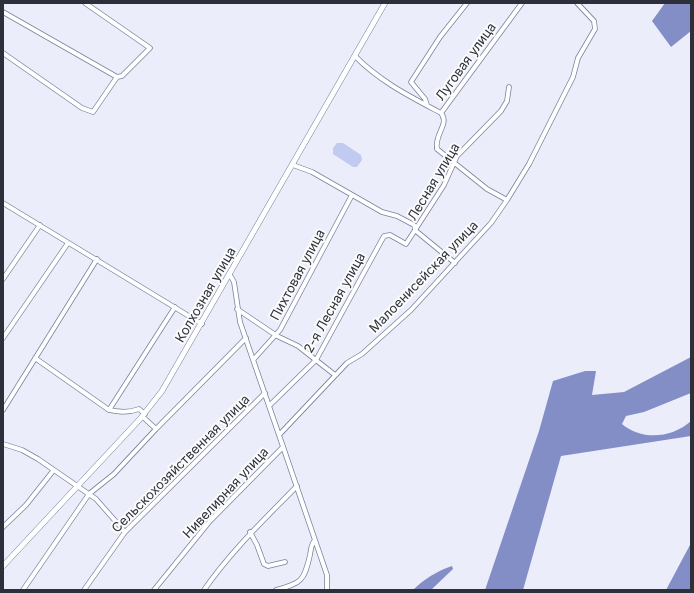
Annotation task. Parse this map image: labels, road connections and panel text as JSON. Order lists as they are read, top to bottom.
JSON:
{
  "streets": {
    "main road": ["Колхозная улица"],
    "street": [
      "Луговая улица",
      "Лесная улица",
      "Пихтовая улица",
      "Малоенисейская улица",
      "2-я Лесная улица",
      "Сельскохозяйственная улица",
      "Нивелирная улица"
    ]
  },
  "crossings": [
    ["Лесная улица", "2-я Лесная улица"]
  ]
}
